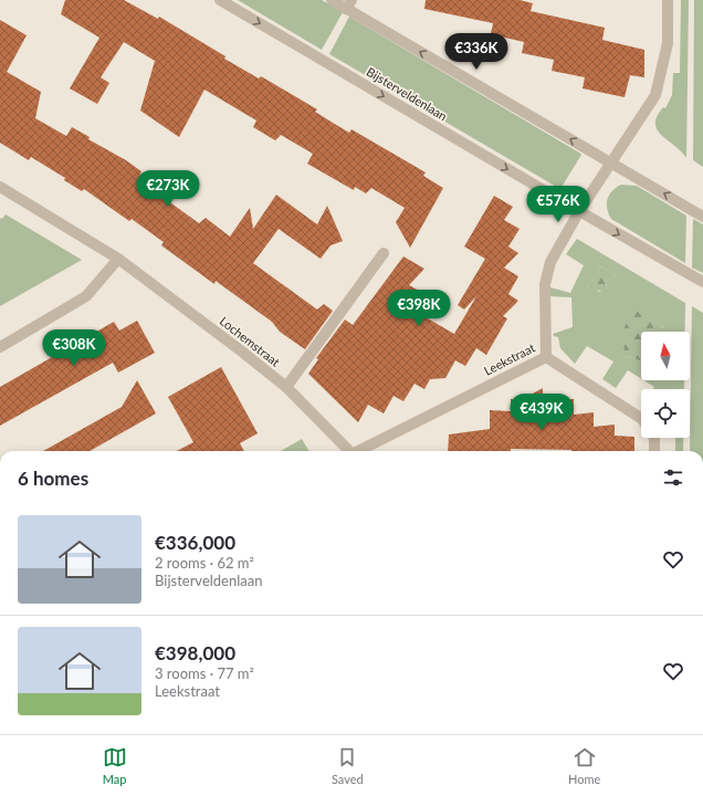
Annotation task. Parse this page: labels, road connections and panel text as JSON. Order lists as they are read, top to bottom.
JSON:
{
  "streets": {
    "street": ["Bijsterveldenlaan", "Lochemstraat", "Leekstraat"]
  },
  "crossings": [
    ["Bijsterveldenlaan", "Leekstraat"]
  ],
  "north": "top",
  "page": {
    "price": [
      "€336K",
      "€273K",
      "€576K",
      "€398K",
      "€308K",
      "€439K"
    ],
    "heading": "6 homes",
    "list": [
      {
        "name": "€336,000",
        "note": "2 rooms · 62 m² · Bijsterveldenlaan"
      },
      {
        "name": "€398,000",
        "note": "3 rooms · 77 m² · Leekstraat"
      }
    ],
    "tabs": ["Map", "Saved", "Home"]
  }
}
